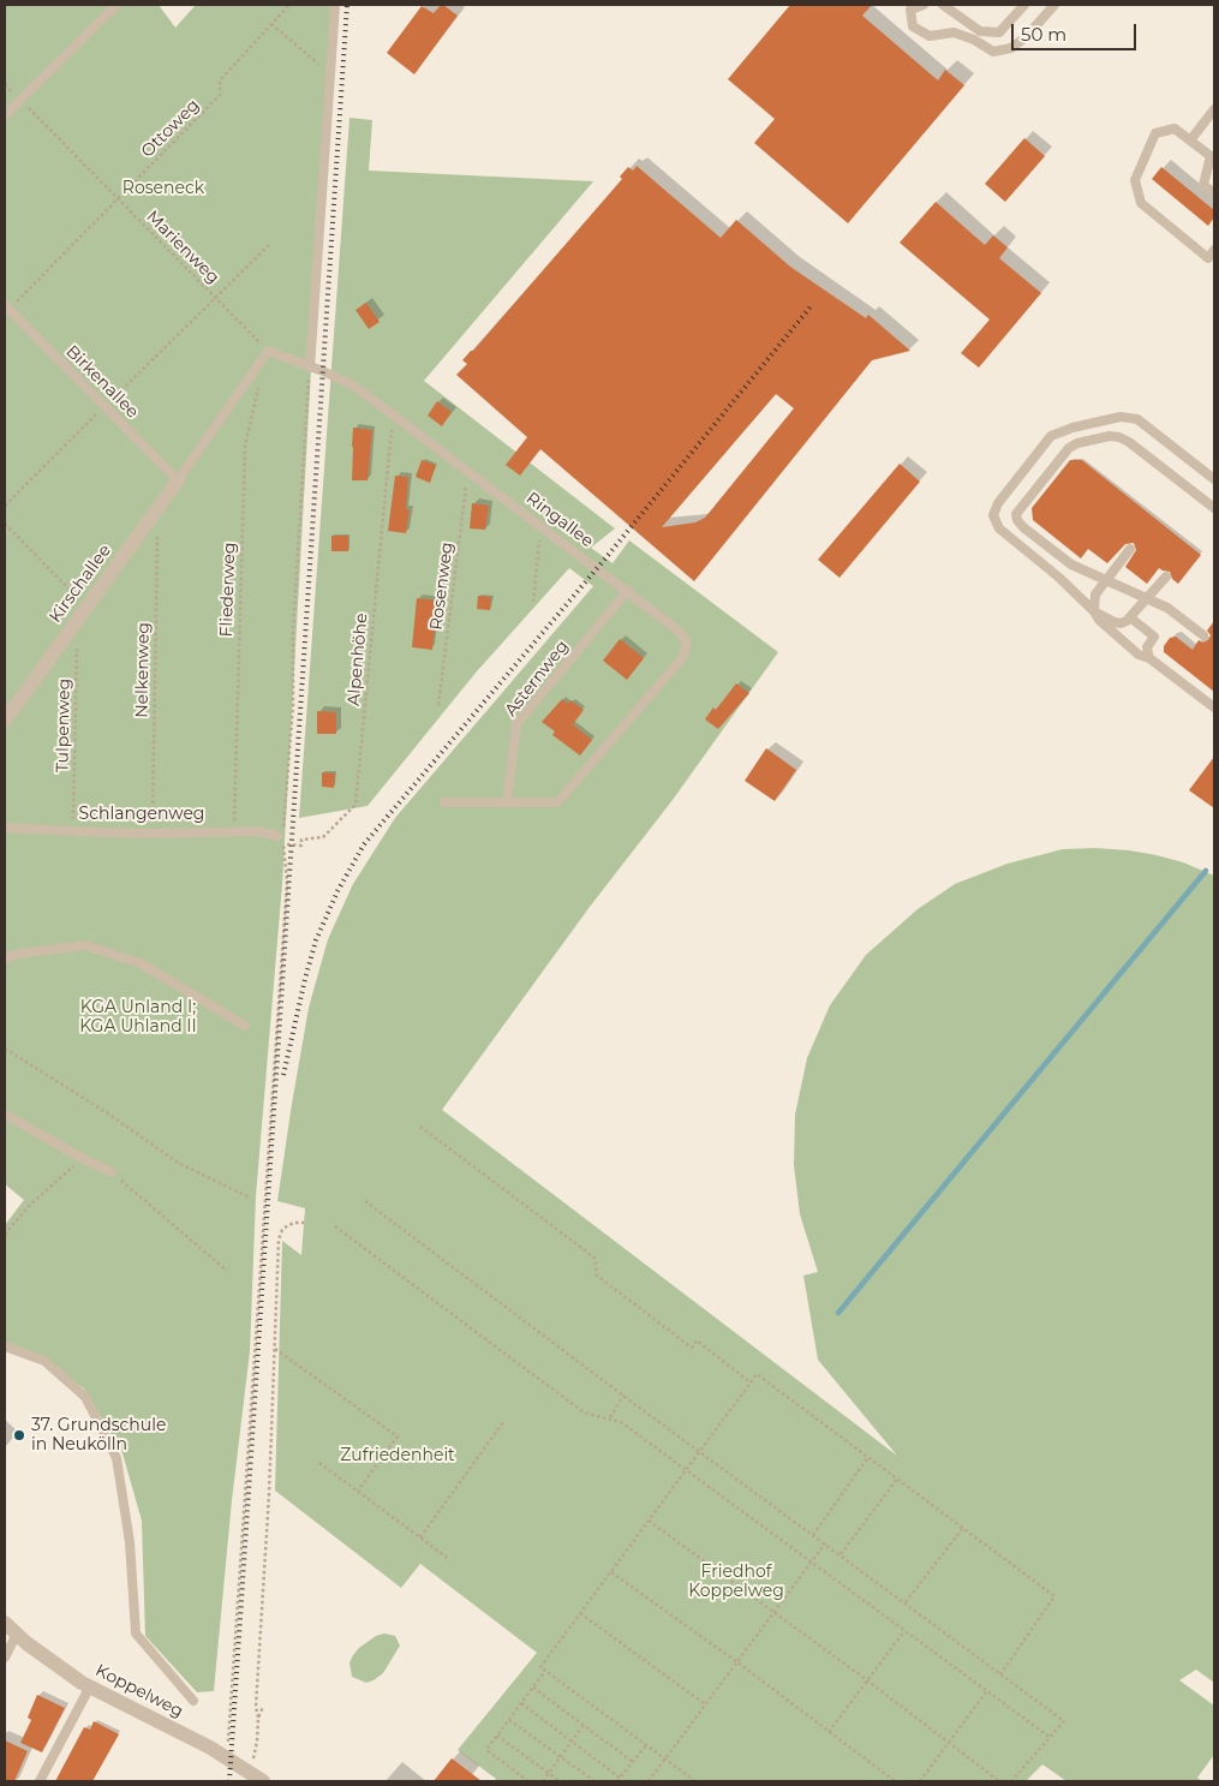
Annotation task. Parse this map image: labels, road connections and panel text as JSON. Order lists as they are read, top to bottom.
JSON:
{
  "streets": {
    "street": ["Kirschallee", "Koppelweg"],
    "lane": [
      "Birkenallee",
      "Ringallee",
      "Asternweg",
      "Schlangenweg"
    ],
    "path": [
      "Ottoweg",
      "Marienweg",
      "Rosenweg",
      "Fliederweg",
      "Alpenhöhe",
      "Nelkenweg",
      "Tulpenweg"
    ]
  },
  "crossings": [
    ["Ottoweg", "Marienweg"],
    ["Ottoweg", "Birkenallee"],
    ["Marienweg", "Ringallee"],
    ["Birkenallee", "Kirschallee"],
    ["Ringallee", "Rosenweg"],
    ["Ringallee", "Alpenhöhe"],
    ["Ringallee", "Asternweg"],
    ["Kirschallee", "Nelkenweg"],
    ["Kirschallee", "Tulpenweg"],
    ["Fliederweg", "Schlangenweg"],
    ["Alpenhöhe", "Schlangenweg"],
    ["Nelkenweg", "Schlangenweg"],
    ["Tulpenweg", "Schlangenweg"]
  ],
  "parks": [
    "Roseneck",
    "KGA Unland I; KGA Uhland II",
    "Zufriedenheit",
    "Friedhof Koppelweg"
  ],
  "places": ["37. Grundschule in Neukölln"],
  "scale_bar": "50 m"
}
